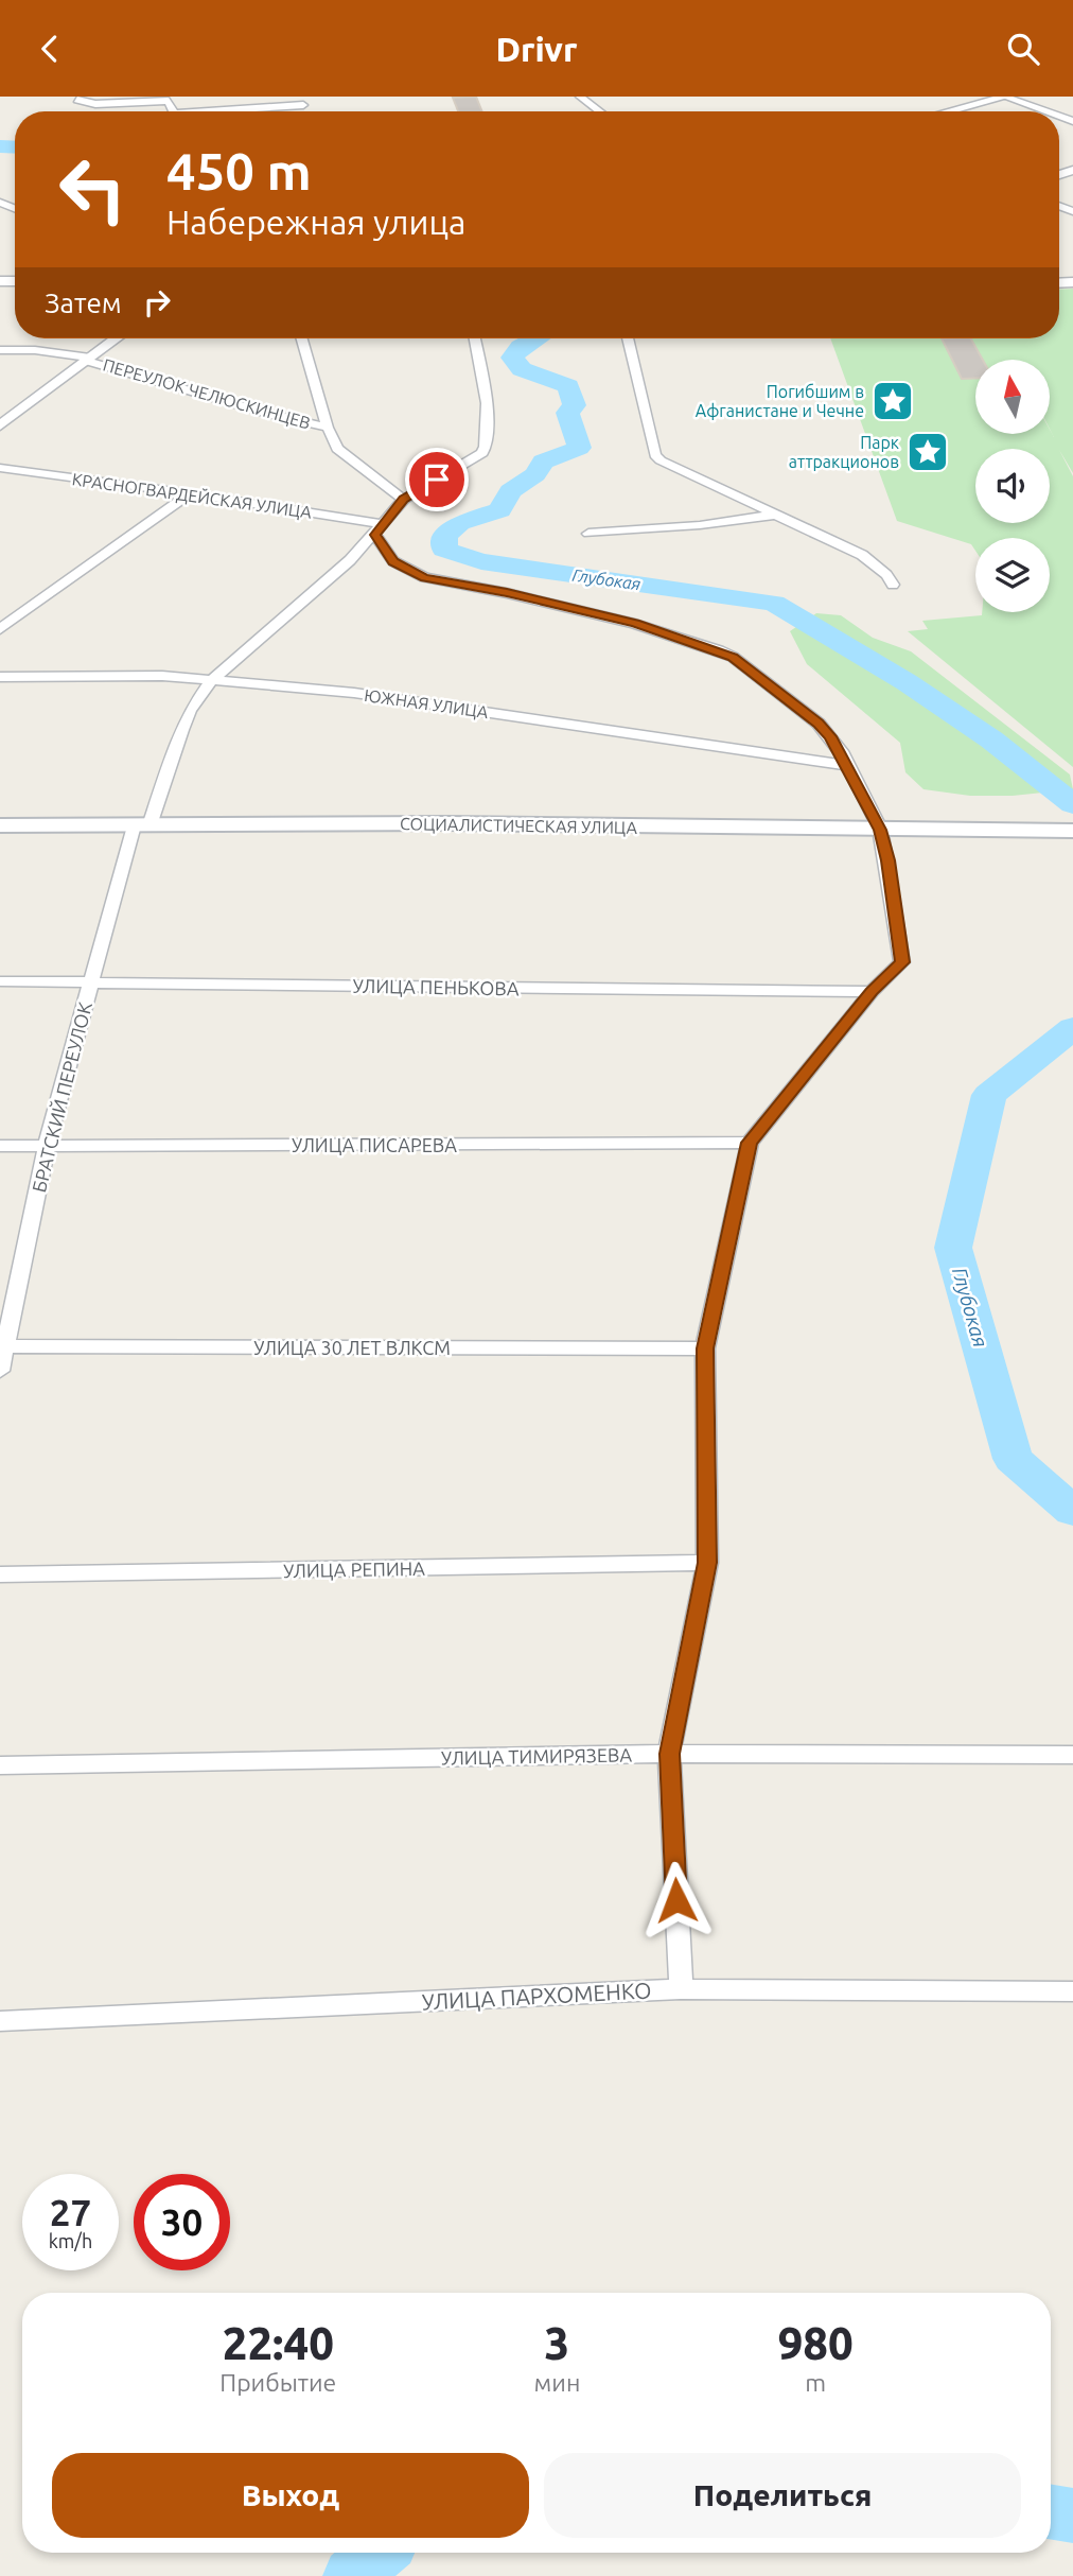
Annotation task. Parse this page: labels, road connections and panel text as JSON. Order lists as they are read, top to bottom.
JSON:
{
  "streets": {
    "main road": ["СОЦИАЛИСТИЧЕСКАЯ УЛИЦА"],
    "street": [
      "ПЕРЕУЛОК ЧЕЛЮСКИНЦЕВ",
      "КРАСНОГВАРДЕЙСКАЯ УЛИЦА",
      "ЮЖНАЯ УЛИЦА",
      "УЛИЦА ПЕНЬКОВА",
      "БРАТСКИЙ ПЕРЕУЛОК",
      "УЛИЦА ПИСАРЕВА",
      "УЛИЦА 30 ЛЕТ ВЛКСМ",
      "УЛИЦА РЕПИНА",
      "УЛИЦА ТИМИРЯЗЕВА",
      "УЛИЦА ПАРХОМЕНКО"
    ]
  },
  "crossings": [
    ["КРАСНОГВАРДЕЙСКАЯ УЛИЦА", "БРАТСКИЙ ПЕРЕУЛОК"],
    ["ЮЖНАЯ УЛИЦА", "БРАТСКИЙ ПЕРЕУЛОК"],
    ["СОЦИАЛИСТИЧЕСКАЯ УЛИЦА", "БРАТСКИЙ ПЕРЕУЛОК"],
    ["УЛИЦА ПЕНЬКОВА", "БРАТСКИЙ ПЕРЕУЛОК"],
    ["БРАТСКИЙ ПЕРЕУЛОК", "УЛИЦА ПИСАРЕВА"],
    ["БРАТСКИЙ ПЕРЕУЛОК", "УЛИЦА 30 ЛЕТ ВЛКСМ"]
  ],
  "water": ["Глубокая"],
  "places": {
    "place": ["Погибшим в Афганистане и Чечне", "Парк аттракционов"]
  },
  "north": "top",
  "page": {
    "header": "Drivr",
    "turn": ["450 m", "Набережная улица"],
    "then": "Затем",
    "speed": "27 km/h",
    "limit": "30",
    "eta": [
      "22:40",
      "Прибытие",
      "3",
      "мин",
      "980",
      "m"
    ],
    "buttons": ["Выход", "Поделиться"]
  }
}
